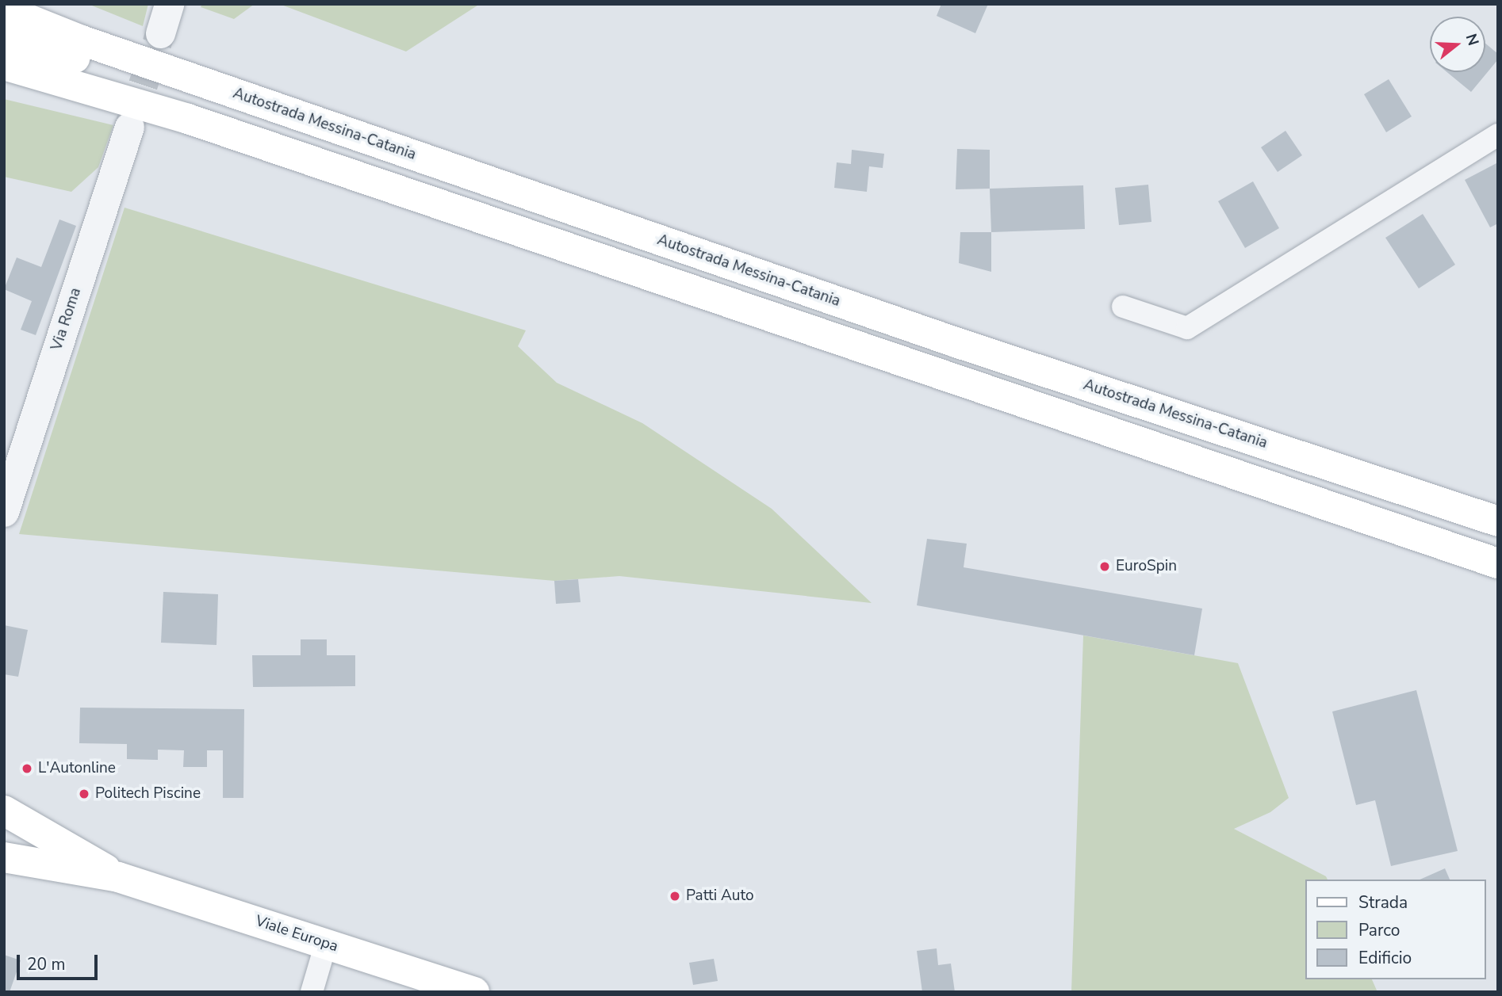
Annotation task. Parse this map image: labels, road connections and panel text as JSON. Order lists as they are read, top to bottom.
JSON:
{
  "streets": {
    "main road": ["Autostrada Messina-Catania", "Viale Europa"],
    "street": ["Via Roma"]
  },
  "places": [
    "EuroSpin",
    "L'Autonline",
    "Politech Piscine",
    "Patti Auto"
  ],
  "legend": ["Strada", "Parco", "Edificio"],
  "scale_bar": "20 m",
  "north": "right"
}
